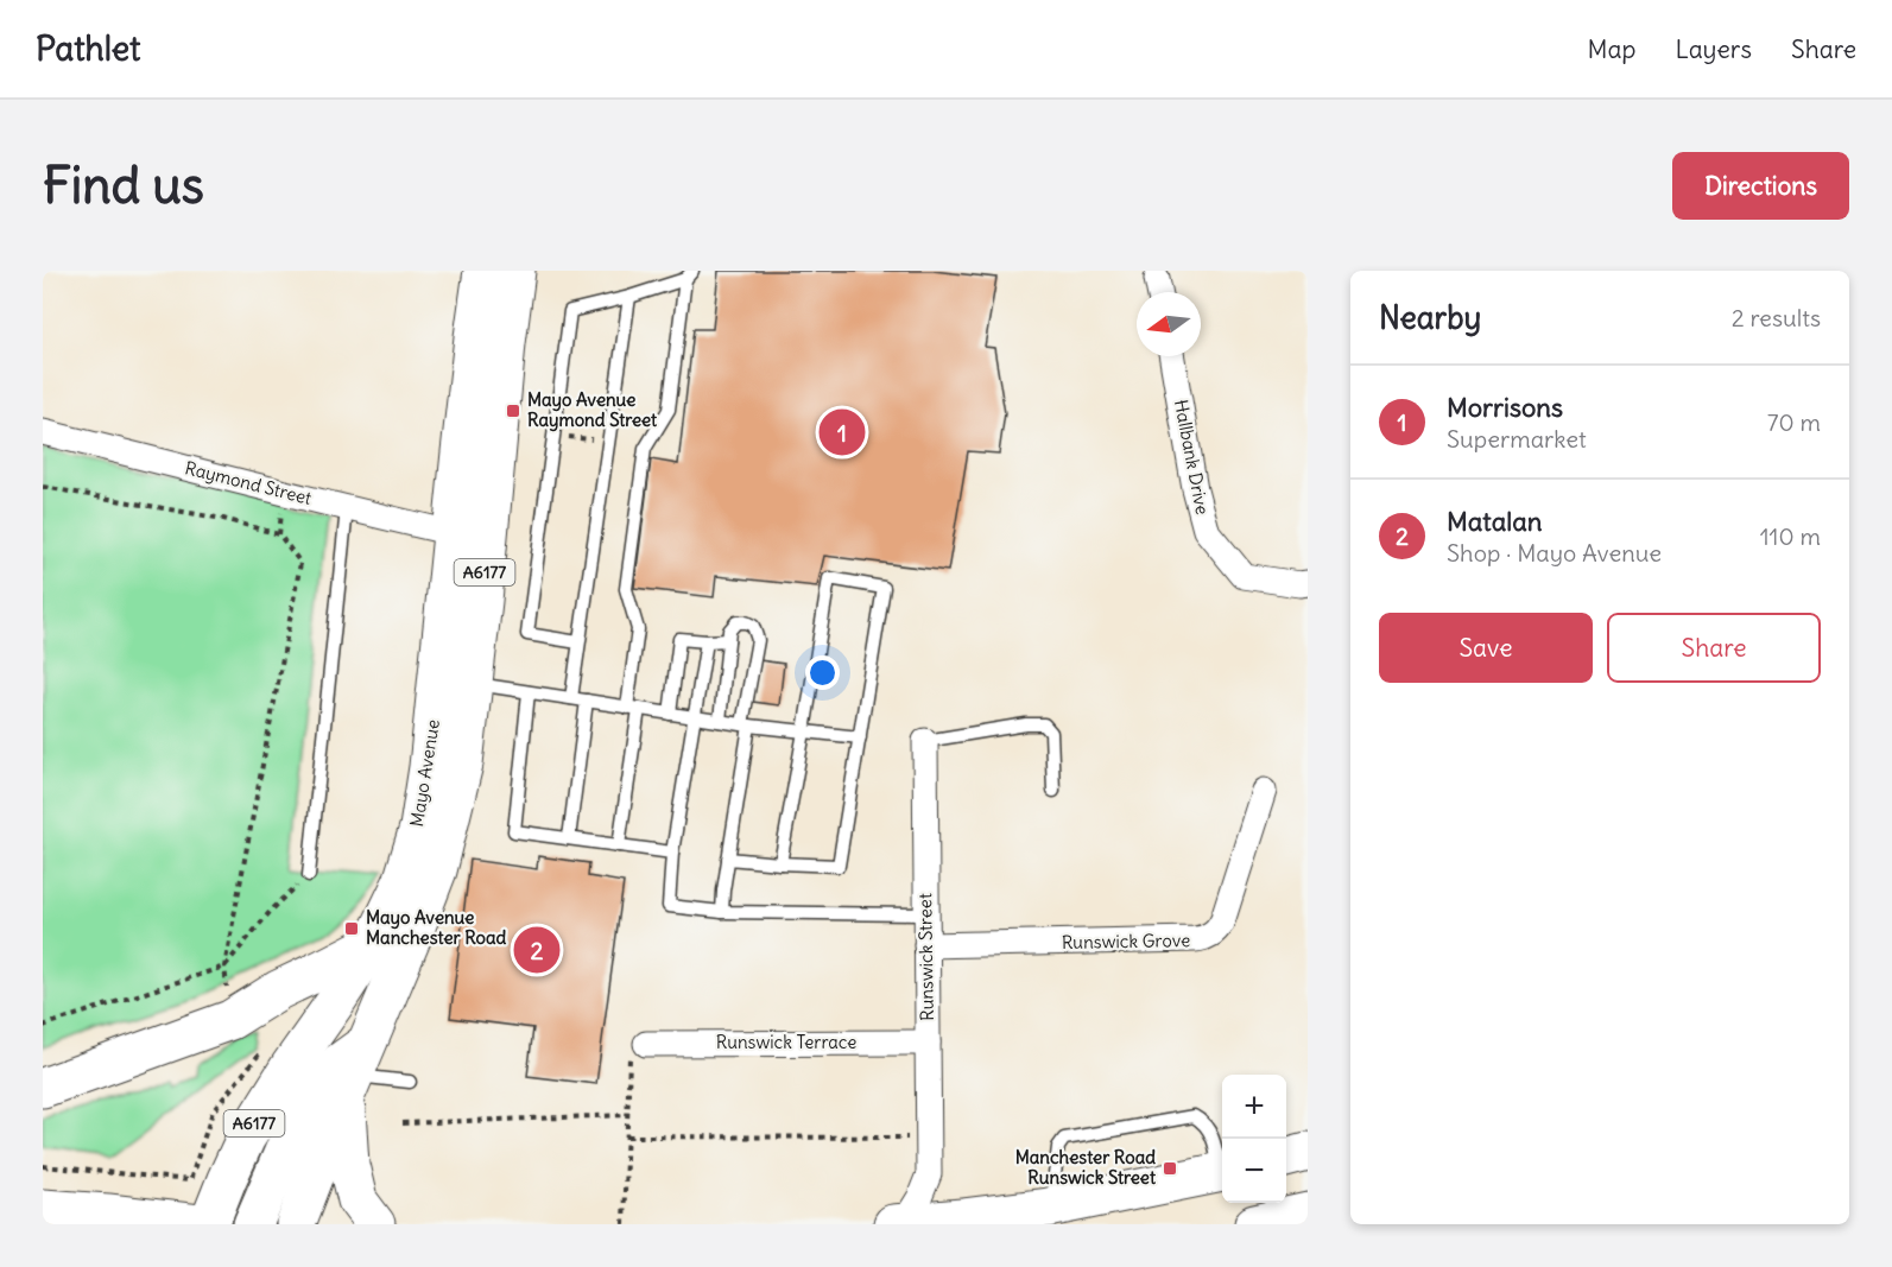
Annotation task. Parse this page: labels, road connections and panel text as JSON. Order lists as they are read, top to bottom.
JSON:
{
  "streets": {
    "main road": ["A6177", "Mayo Avenue"],
    "street": [
      "Hallbank Drive",
      "Raymond Street",
      "Runswick Grove",
      "Runswick Street",
      "Runswick Terrace"
    ]
  },
  "crossings": [
    ["Raymond Street", "Mayo Avenue"],
    ["Runswick Grove", "Runswick Street"],
    ["Runswick Street", "Runswick Terrace"]
  ],
  "places": {
    "transit": ["Mayo Avenue Raymond Street", "Mayo Avenue Manchester Road", "Manchester Road Runswick Street"]
  },
  "north": "left",
  "page": {
    "header": "Pathlet",
    "nav": ["Map", "Layers", "Share"],
    "buttons": [
      "Directions",
      ["Save", "Share"]
    ],
    "title": "Find us",
    "heading": ["Nearby", "2 results"],
    "list": [
      {
        "mark": "1",
        "name": "Morrisons",
        "note": "Supermarket",
        "value": "70 m"
      },
      {
        "mark": "2",
        "name": "Matalan",
        "note": "Shop · Mayo Avenue",
        "value": "110 m"
      }
    ],
    "pins": ["1", "2"],
    "map_buttons": ["+", "−"]
  }
}
